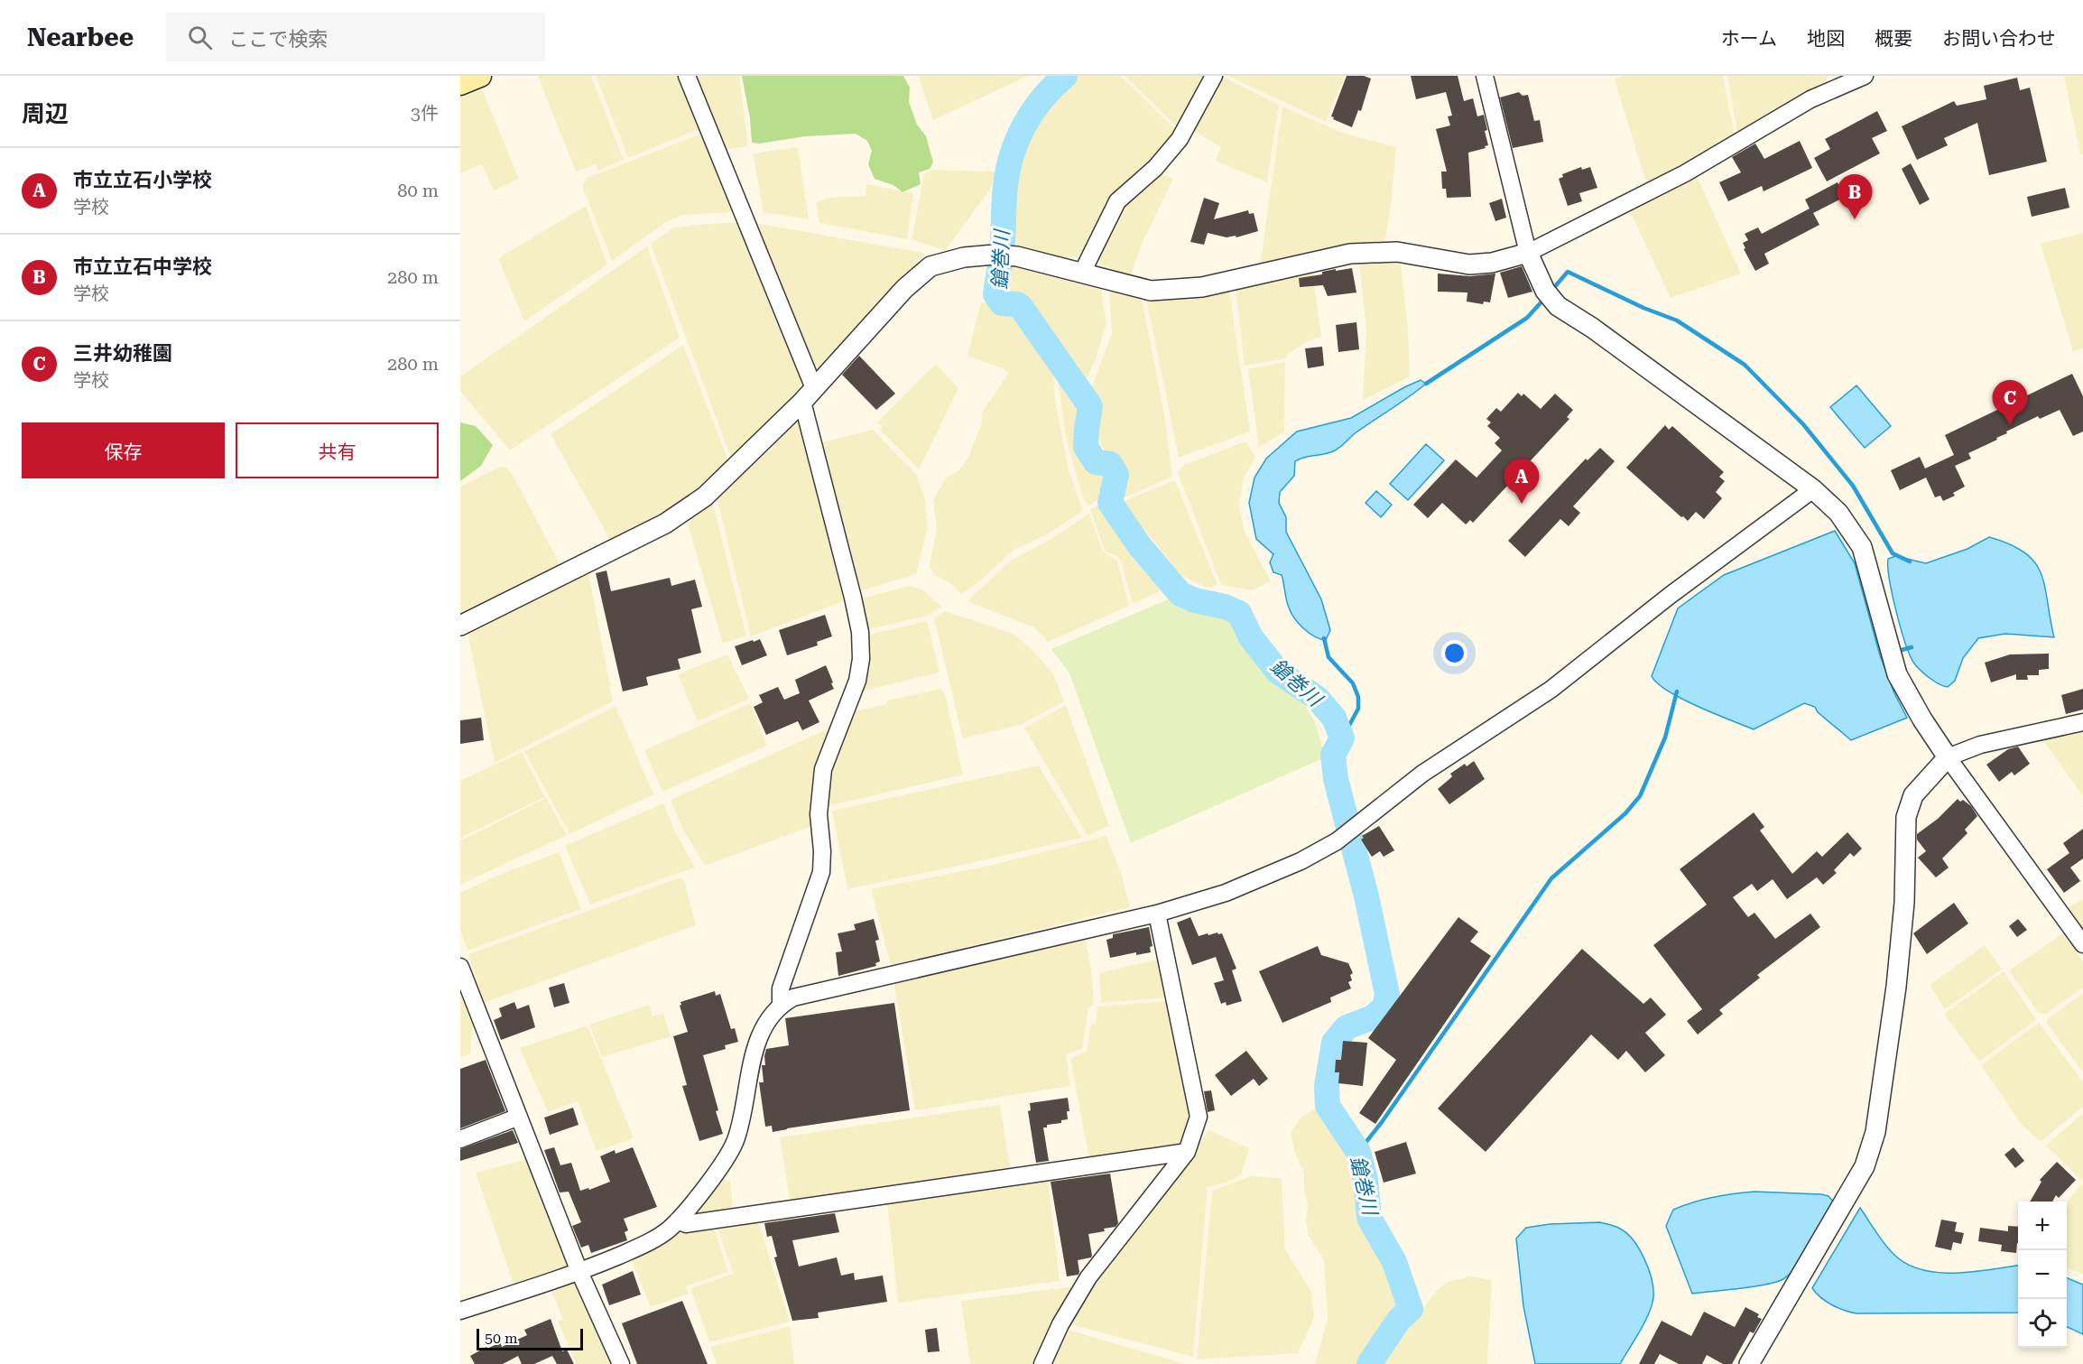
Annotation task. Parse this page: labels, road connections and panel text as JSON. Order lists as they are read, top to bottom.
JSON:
{
  "water": ["鎗巻川"],
  "scale_bar": "50 m",
  "page": {
    "header": "Nearbee",
    "search": "ここで検索",
    "nav": [
      "ホーム",
      "地図",
      "概要",
      "お問い合わせ"
    ],
    "heading": ["周辺", "3件"],
    "list": [
      {
        "mark": "A",
        "name": "市立立石小学校",
        "note": "学校",
        "value": "80 m"
      },
      {
        "mark": "B",
        "name": "市立立石中学校",
        "note": "学校",
        "value": "280 m"
      },
      {
        "mark": "C",
        "name": "三井幼稚園",
        "note": "学校",
        "value": "280 m"
      }
    ],
    "pins": ["B", "C", "A"],
    "buttons": ["保存", "共有"],
    "map_buttons": ["+", "−"],
    "scale": "50 m"
  }
}
